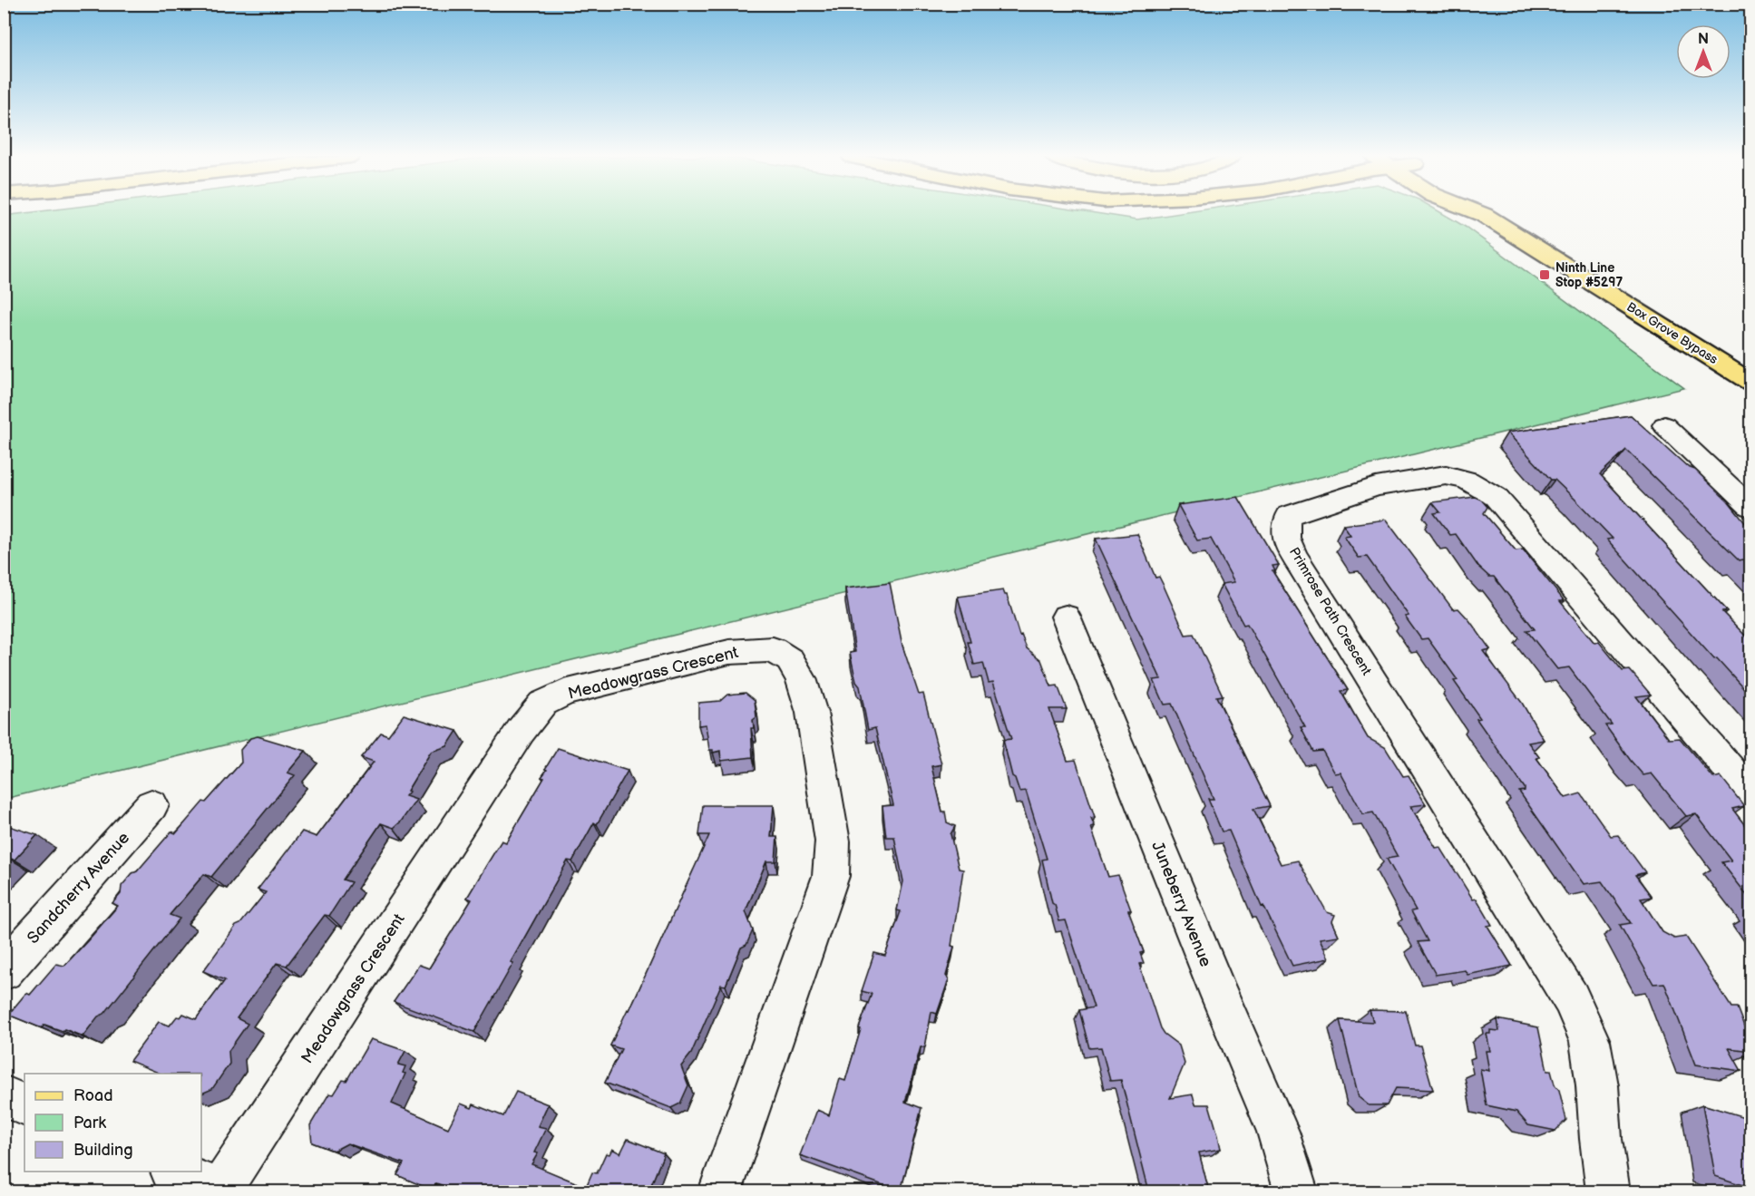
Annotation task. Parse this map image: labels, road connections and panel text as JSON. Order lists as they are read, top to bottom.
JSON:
{
  "streets": {
    "main road": ["Box Grove Bypass"],
    "street": [
      "Primrose Path Crescent",
      "Meadowgrass Crescent",
      "Sandcherry Avenue",
      "Juneberry Avenue"
    ]
  },
  "places": {
    "transit": ["Ninth Line Stop #5297"]
  },
  "legend": ["Road", "Park", "Building"],
  "north": "top"
}
